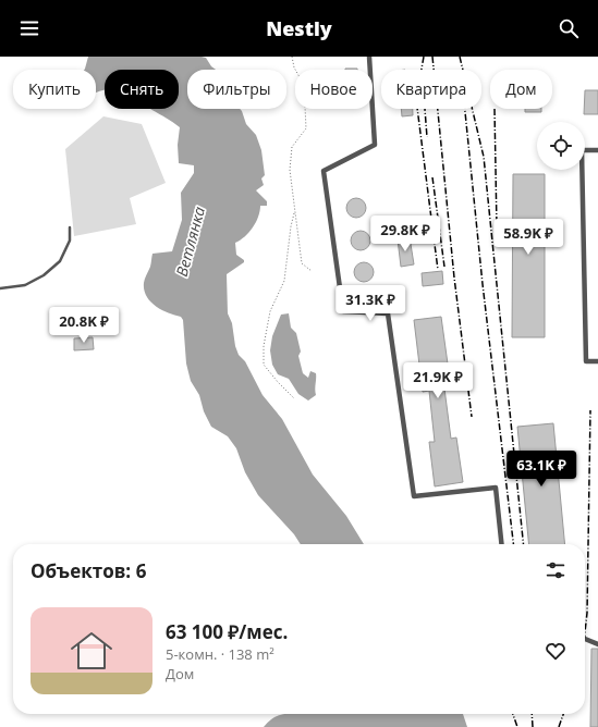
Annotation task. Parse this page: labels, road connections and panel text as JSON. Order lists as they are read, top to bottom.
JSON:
{
  "water": ["Ветлянка"],
  "page": {
    "header": "Nestly",
    "chip": [
      "Купить",
      "Снять",
      "Фильтры",
      "Новое",
      "Квартира",
      "Дом"
    ],
    "price": [
      "29.8K ₽",
      "58.9K ₽",
      "31.3K ₽",
      "20.8K ₽",
      "21.9K ₽",
      "63.1K ₽"
    ],
    "heading": "Объектов: 6",
    "list": [
      {
        "name": "63 100 ₽/мес.",
        "note": "5-комн. · 138 m² · Дом"
      }
    ]
  }
}
